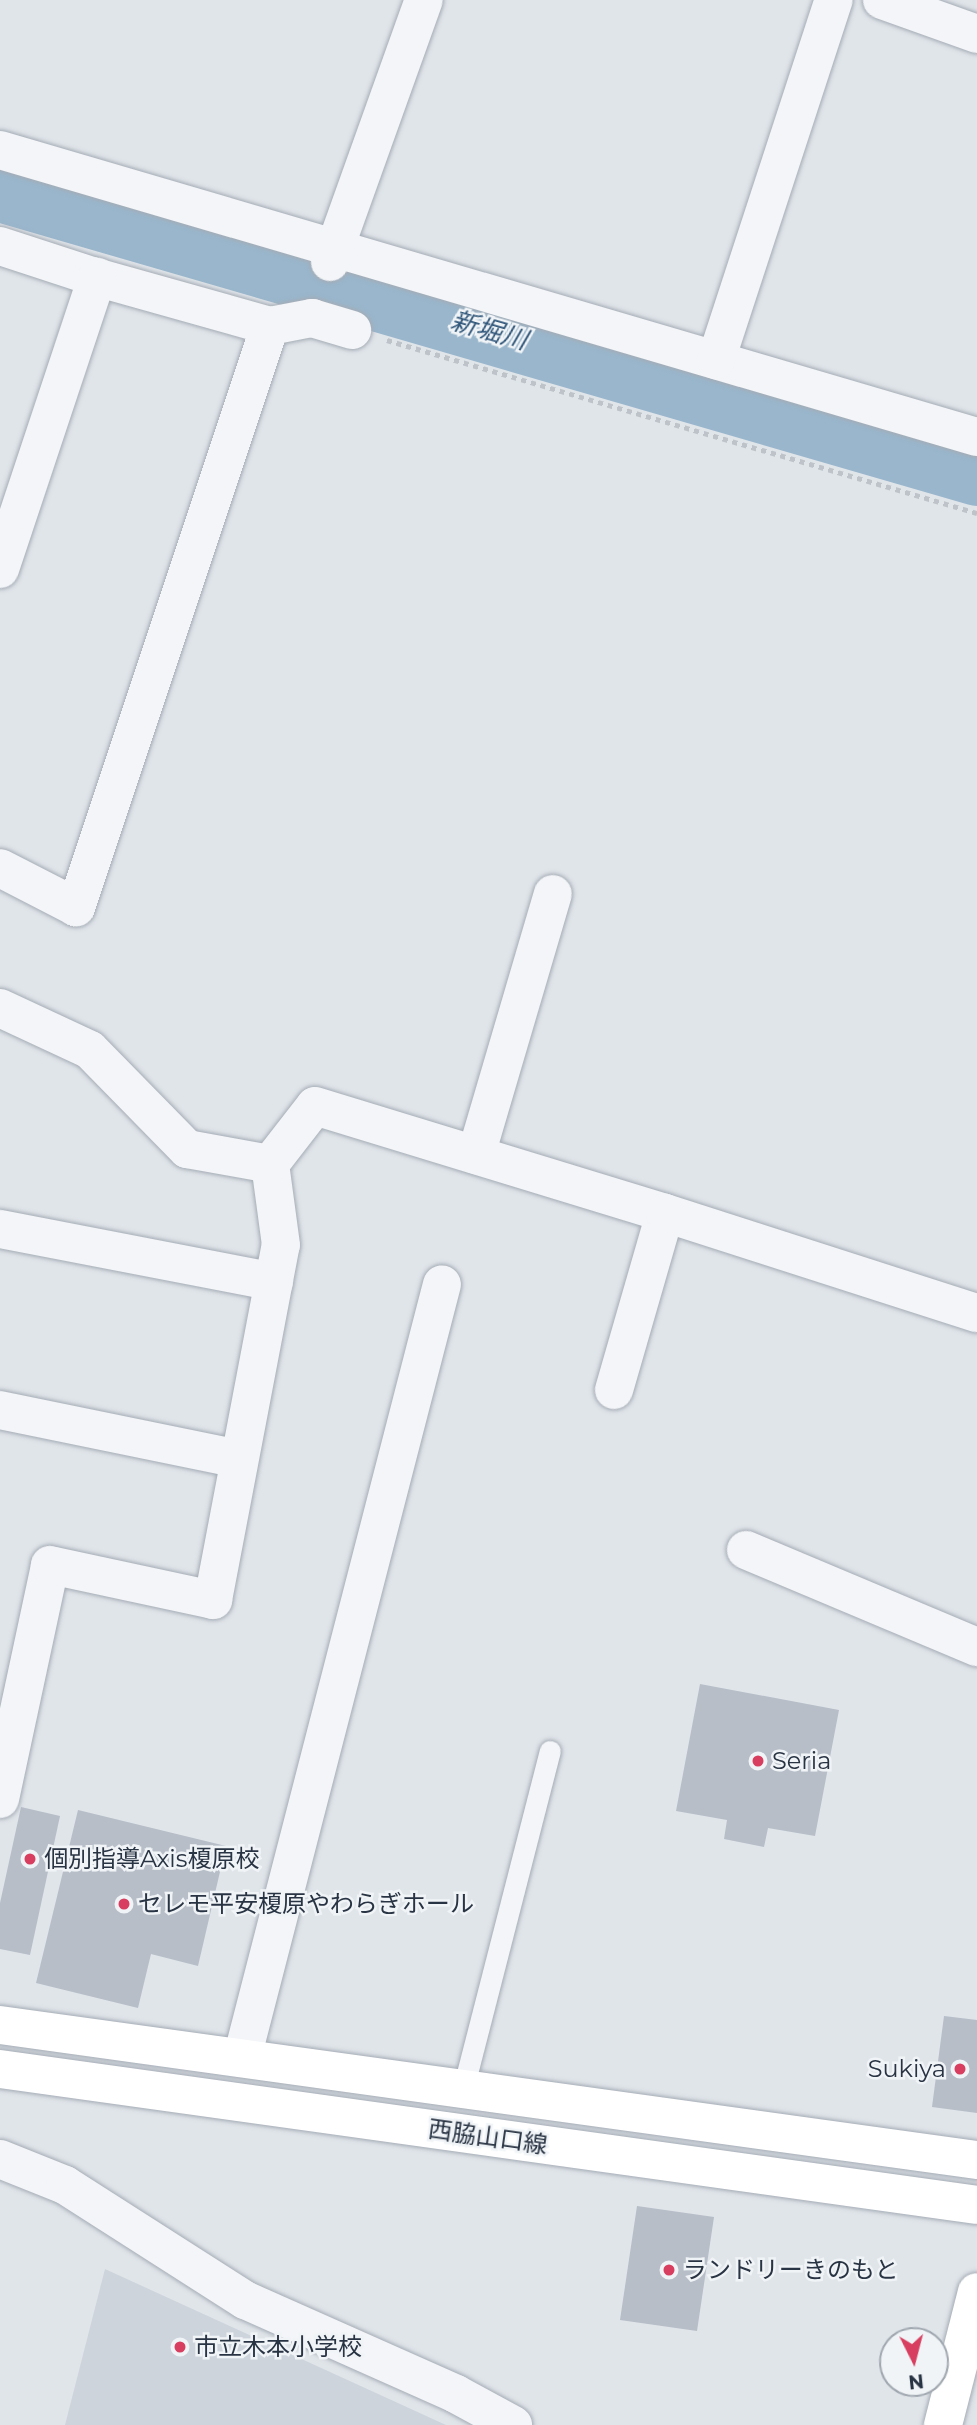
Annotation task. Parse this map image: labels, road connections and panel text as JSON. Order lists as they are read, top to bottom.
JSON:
{
  "streets": {
    "street": ["西脇山口線"]
  },
  "water": ["新堀川"],
  "places": [
    "Seria",
    "個別指導Axis榎原校",
    "セレモ平安榎原やわらぎホール",
    "Sukiya",
    "ランドリーきのもと",
    "市立木本小学校"
  ],
  "north": "bottom"
}
